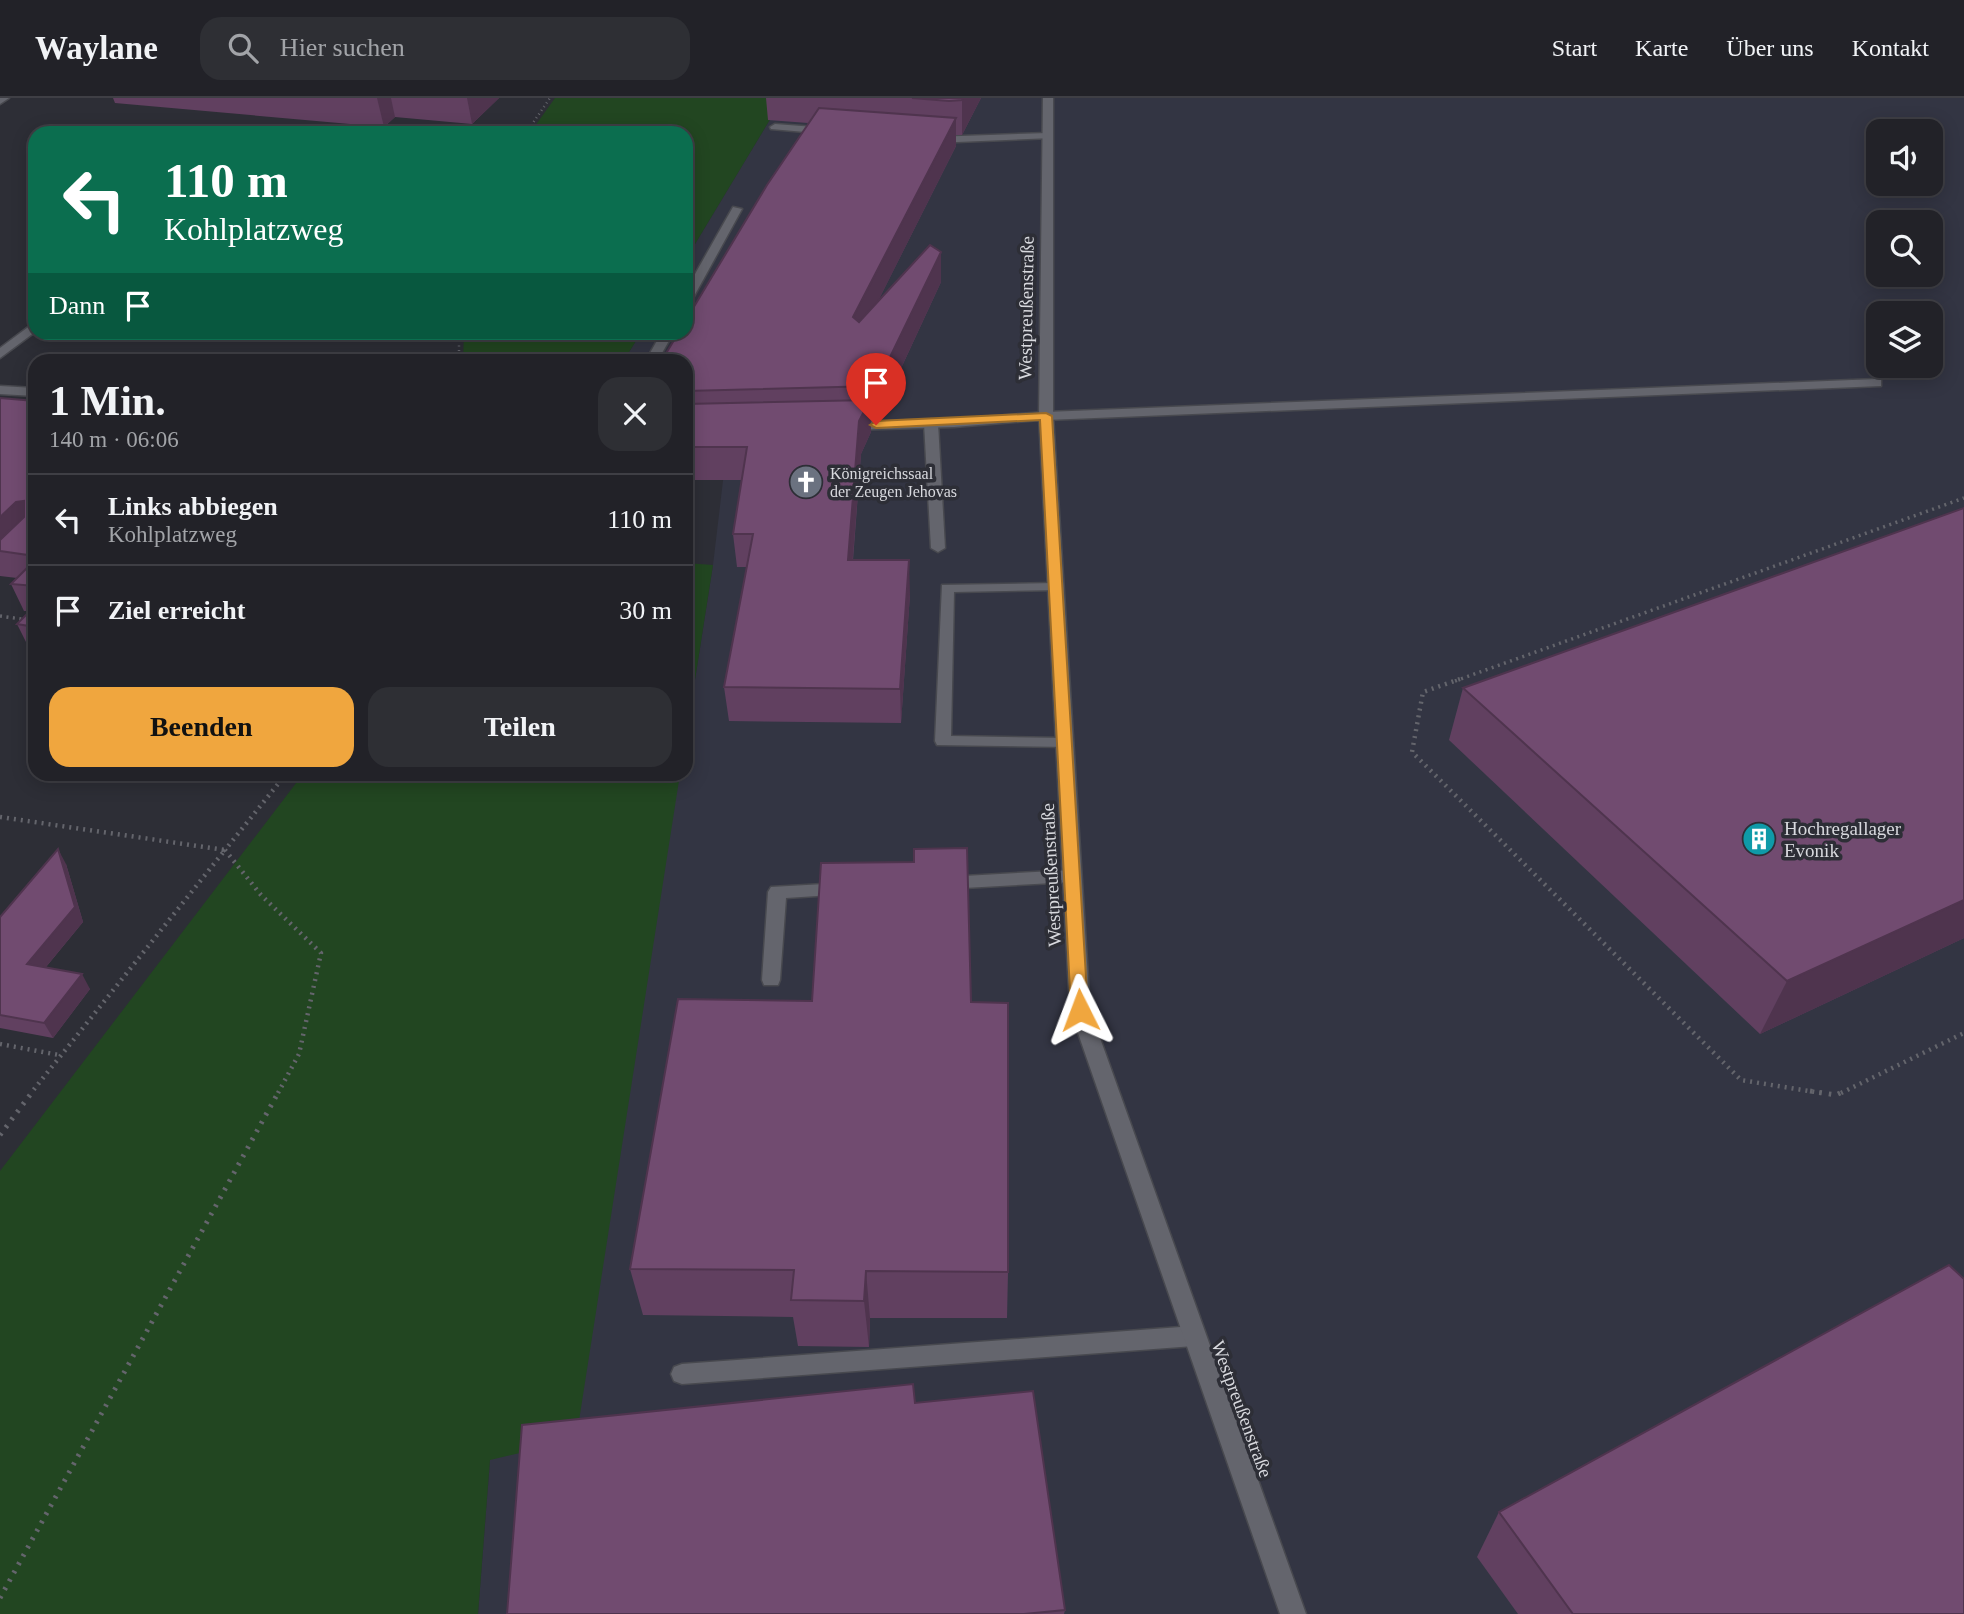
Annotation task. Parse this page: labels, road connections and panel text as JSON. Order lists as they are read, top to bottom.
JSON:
{
  "streets": {
    "street": ["Westpreußenstraße"]
  },
  "places": {
    "church": ["Königreichssaal der Zeugen Jehovas"],
    "building": ["Hochregallager Evonik"]
  },
  "page": {
    "header": "Waylane",
    "search": "Hier suchen",
    "nav": [
      "Start",
      "Karte",
      "Über uns",
      "Kontakt"
    ],
    "turn": ["110 m", "Kohlplatzweg"],
    "then": "Dann",
    "heading": ["1 Min.", "140 m · 06:06"],
    "list": [
      {
        "name": "Links abbiegen",
        "note": "Kohlplatzweg",
        "value": "110 m"
      },
      {
        "name": "Ziel erreicht",
        "value": "30 m"
      }
    ],
    "buttons": ["Beenden", "Teilen"]
  }
}
